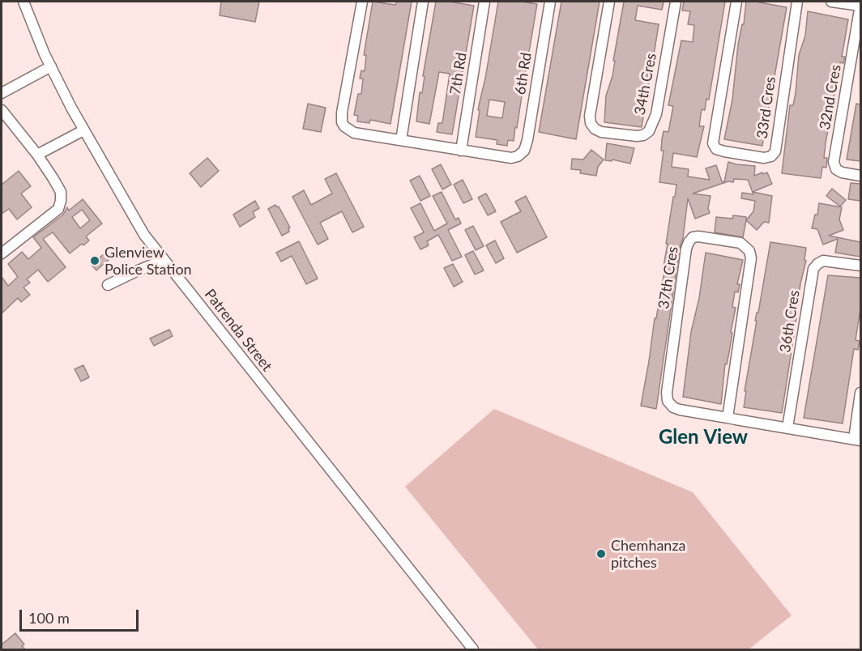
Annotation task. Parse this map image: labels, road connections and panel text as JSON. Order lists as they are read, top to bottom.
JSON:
{
  "streets": {
    "street": [
      "7th Rd",
      "6th Rd",
      "34th Cres",
      "32nd Cres",
      "33rd Cres",
      "37th Cres",
      "36th Cres",
      "Patrenda Street"
    ]
  },
  "crossings": [
    ["7th Rd", "6th Rd"]
  ],
  "districts": ["Glen View"],
  "places": ["Glenview Police Station", "Chemhanza pitches"],
  "scale_bar": "100 m"
}
